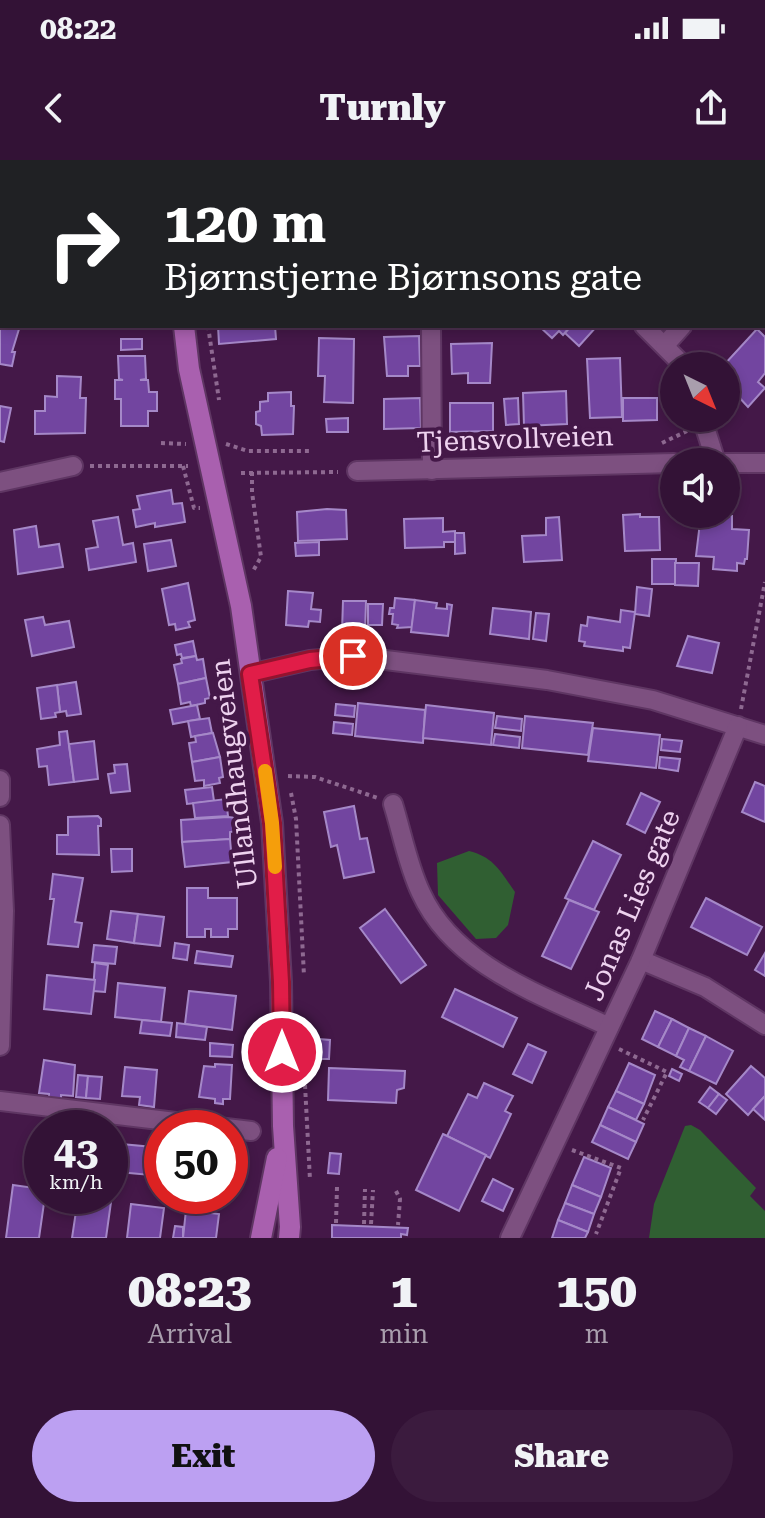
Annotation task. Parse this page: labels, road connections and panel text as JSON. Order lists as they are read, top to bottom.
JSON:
{
  "streets": {
    "main road": ["Ullandhaugveien"],
    "street": ["Tjensvollveien", "Jonas Lies gate"]
  },
  "north": "bottom right",
  "page": {
    "status": "08:22",
    "header": "Turnly",
    "turn": ["120 m", "Bjørnstjerne Bjørnsons gate"],
    "speed": "43 km/h",
    "limit": "50",
    "eta": [
      "08:23",
      "Arrival",
      "1",
      "min",
      "150",
      "m"
    ],
    "buttons": ["Exit", "Share"]
  }
}
